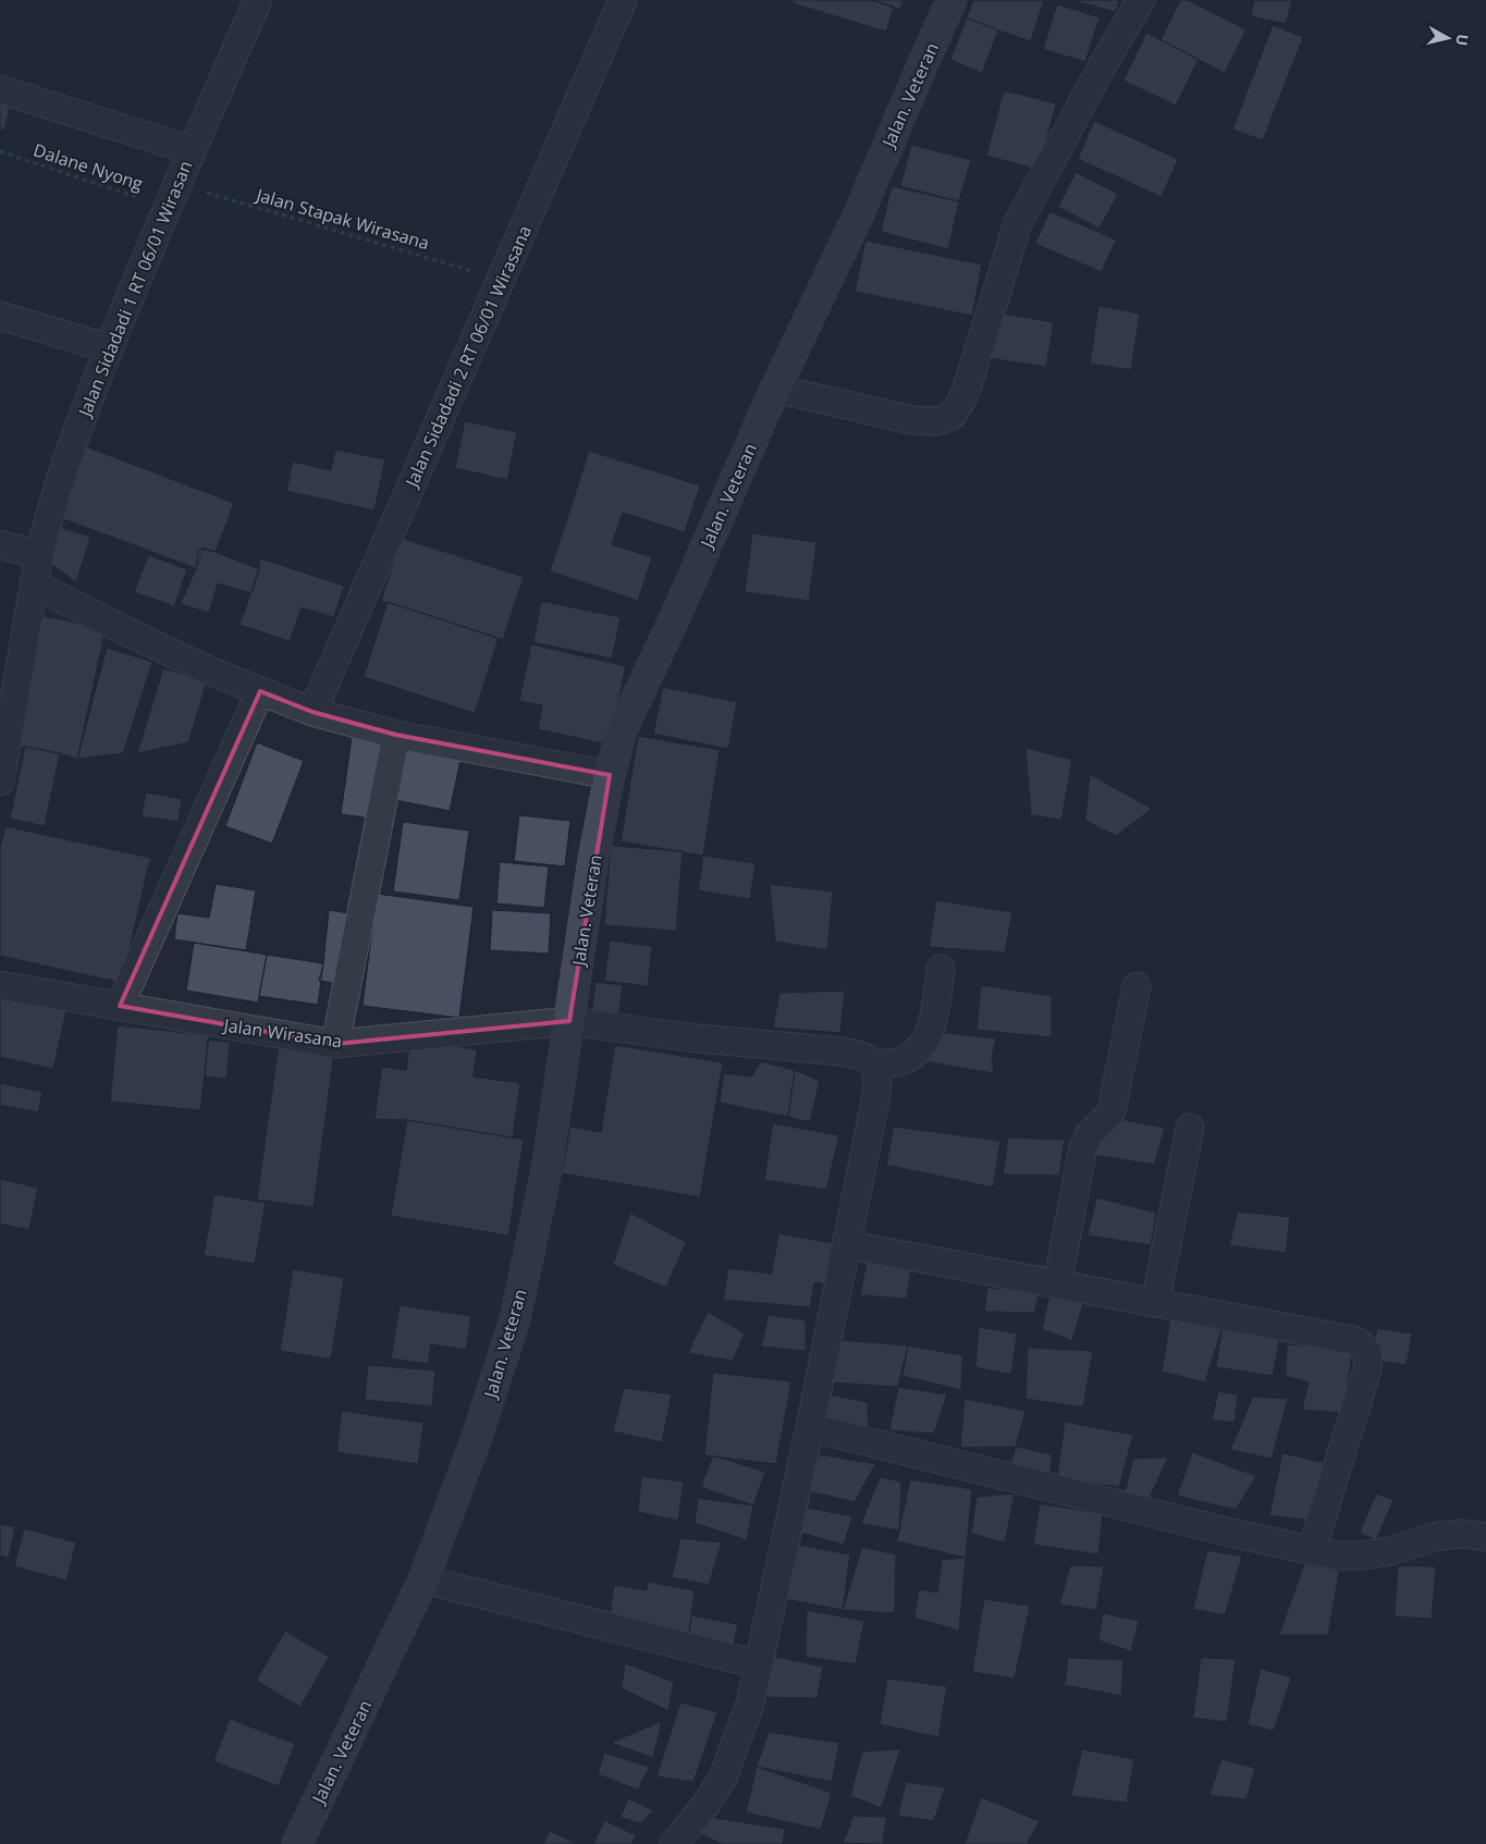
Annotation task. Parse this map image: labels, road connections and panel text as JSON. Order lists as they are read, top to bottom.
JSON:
{
  "streets": {
    "street": [
      "Jalan. Veteran",
      "Jalan Sidadadi 1 RT 06/01 Wirasan",
      "Jalan Sidadadi 2 RT 06/01 Wirasana",
      "Jalan Wirasana"
    ],
    "path": ["Dalane Nyong", "Jalan Stapak Wirasana"]
  },
  "crossings": [
    ["Jalan. Veteran", "Jalan Wirasana"],
    ["Dalane Nyong", "Jalan Stapak Wirasana"],
    ["Dalane Nyong", "Jalan Sidadadi 1 RT 06/01 Wirasan"],
    ["Jalan Stapak Wirasana", "Jalan Sidadadi 1 RT 06/01 Wirasan"],
    ["Jalan Stapak Wirasana", "Jalan Sidadadi 2 RT 06/01 Wirasana"]
  ],
  "north": "right"
}
